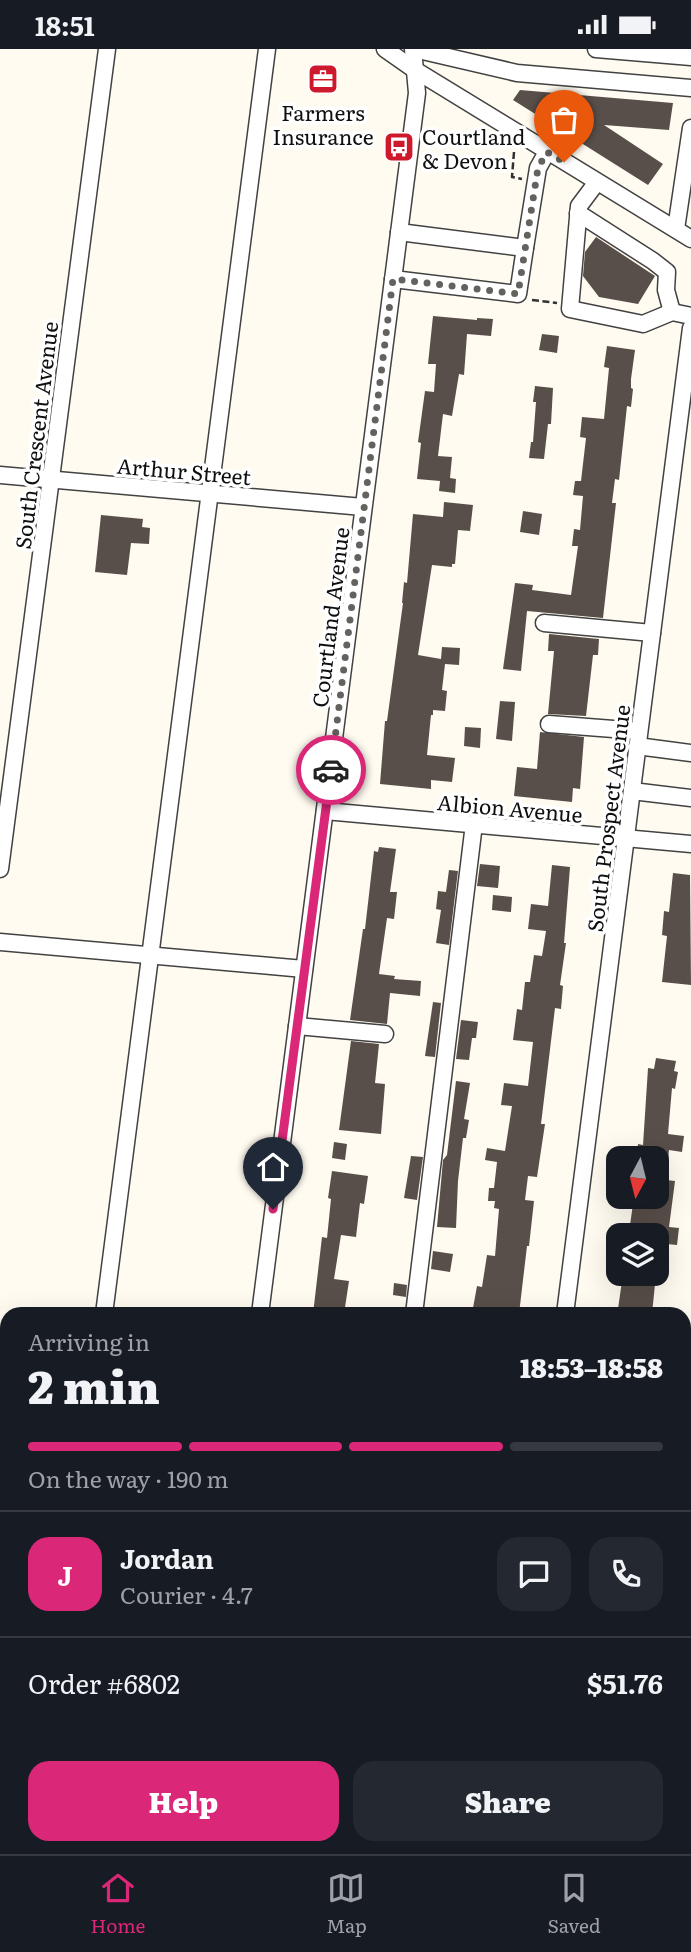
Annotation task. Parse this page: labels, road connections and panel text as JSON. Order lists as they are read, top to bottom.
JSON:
{
  "streets": {
    "street": [
      "South Crescent Avenue",
      "Arthur Street",
      "Courtland Avenue",
      "Albion Avenue",
      "South Prospect Avenue"
    ]
  },
  "crossings": [
    ["South Crescent Avenue", "Arthur Street"],
    ["Arthur Street", "Courtland Avenue"],
    ["Courtland Avenue", "Albion Avenue"],
    ["Albion Avenue", "South Prospect Avenue"]
  ],
  "places": {
    "office": ["Farmers Insurance"],
    "bus stop": ["Courtland & Devon"]
  },
  "north": "bottom",
  "page": {
    "status": "18:51",
    "heading": ["2 min", "Arriving in", "18:53–18:58"],
    "panel": [
      "Jordan",
      "Courier · 4.7",
      "Order #6802",
      "$51.76"
    ],
    "bar": "On the way · 190 m",
    "round": "J",
    "buttons": ["Help", "Share"],
    "tabs": ["Home", "Map", "Saved"]
  }
}
